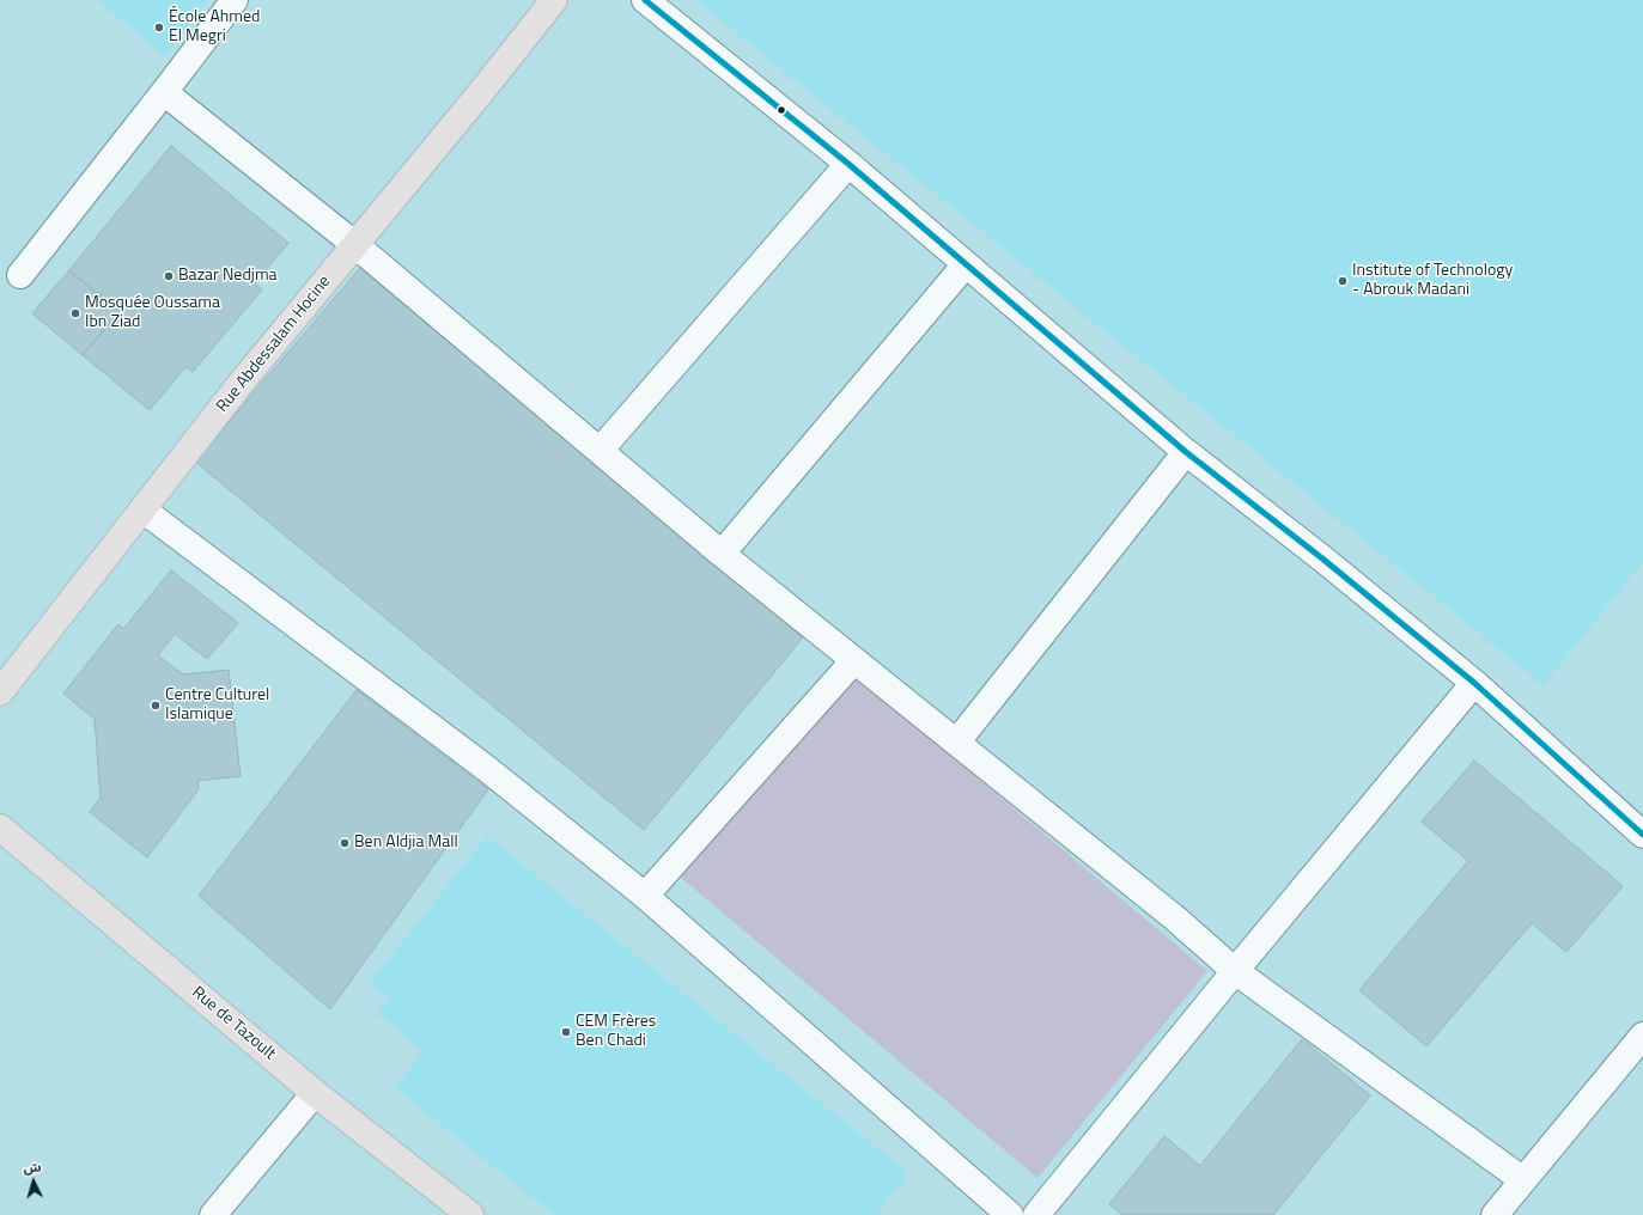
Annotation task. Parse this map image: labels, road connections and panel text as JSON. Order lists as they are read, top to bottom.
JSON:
{
  "streets": {
    "main road": ["Rue Abdessalam Hocine", "Rue de Tazoult"]
  },
  "places": [
    "École Ahmed El Megri",
    "Bazar Nedjma",
    "Institute of Technology - Abrouk Madani",
    "Mosquée Oussama Ibn Ziad",
    "Centre Culturel Islamique",
    "Ben Aldjia Mall",
    "CEM Frères Ben Chadi"
  ],
  "north": "top"
}
